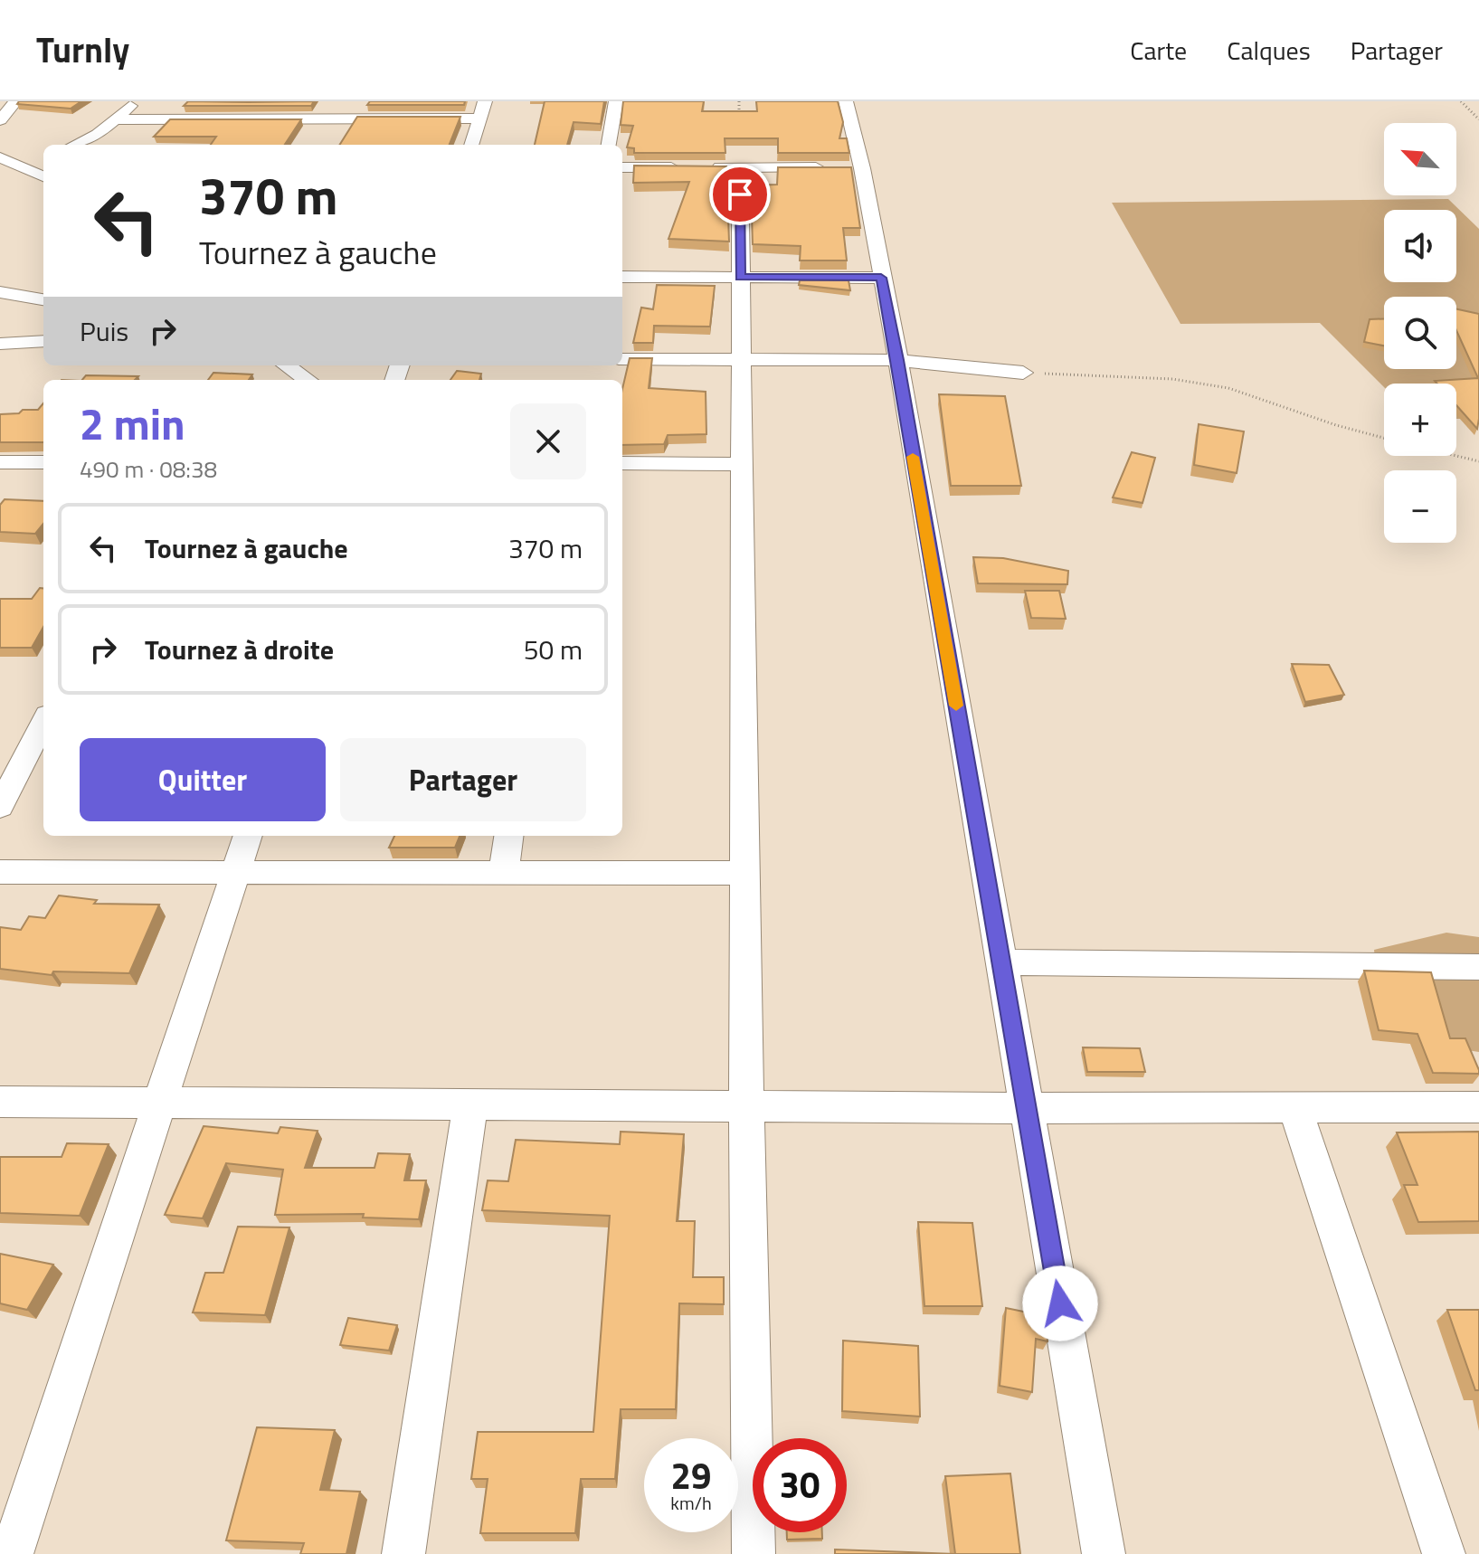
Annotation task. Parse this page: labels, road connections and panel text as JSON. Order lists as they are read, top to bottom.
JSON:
{
  "north": "top left",
  "page": {
    "header": "Turnly",
    "nav": ["Carte", "Calques", "Partager"],
    "map_buttons": ["+", "−"],
    "turn": ["370 m", "Tournez à gauche"],
    "then": "Puis",
    "heading": ["2 min", "490 m · 08:38"],
    "list": [
      {
        "name": "Tournez à gauche",
        "value": "370 m"
      },
      {
        "name": "Tournez à droite",
        "value": "50 m"
      }
    ],
    "buttons": ["Quitter", "Partager"],
    "speed": "29 km/h",
    "limit": "30"
  }
}
